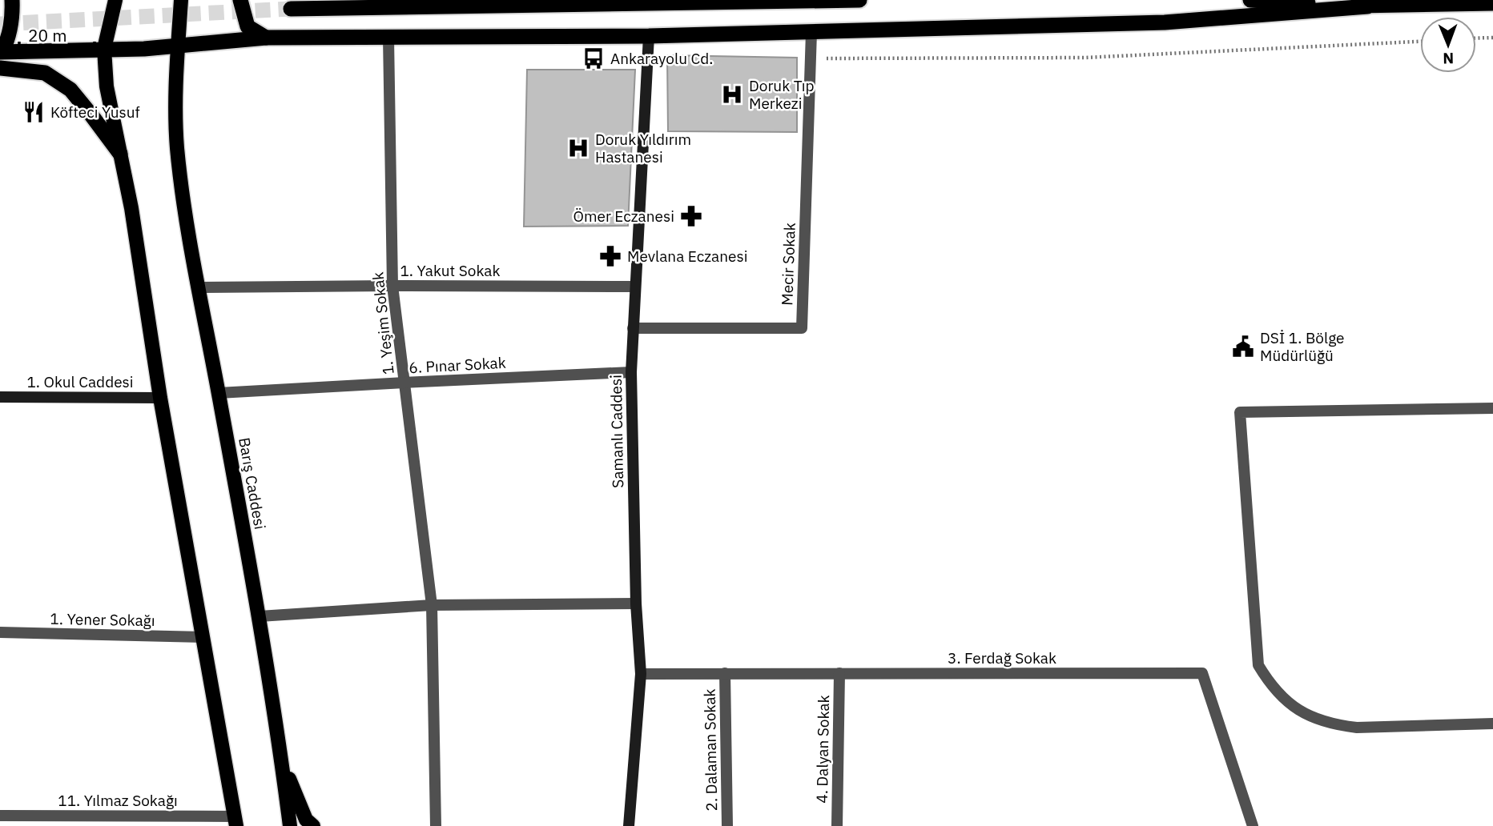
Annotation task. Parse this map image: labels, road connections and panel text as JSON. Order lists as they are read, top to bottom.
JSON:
{
  "streets": {
    "main road": ["1. Okul Caddesi", "Samanlı Caddesi", "Barış Caddesi"],
    "street": [
      "Mecir Sokak",
      "1. Yakut Sokak",
      "1. Yeşim Sokak",
      "6. Pınar Sokak",
      "1. Yener Sokağı",
      "3. Ferdağ Sokak",
      "4. Dalyan Sokak",
      "2. Dalaman Sokak",
      "11. Yılmaz Sokağı"
    ]
  },
  "crossings": [
    ["Mecir Sokak", "Samanlı Caddesi"],
    ["1. Yakut Sokak", "1. Yeşim Sokak"],
    ["1. Yakut Sokak", "Samanlı Caddesi"],
    ["1. Yakut Sokak", "Barış Caddesi"],
    ["1. Yeşim Sokak", "6. Pınar Sokak"],
    ["6. Pınar Sokak", "Samanlı Caddesi"],
    ["6. Pınar Sokak", "Barış Caddesi"],
    ["Samanlı Caddesi", "3. Ferdağ Sokak"],
    ["3. Ferdağ Sokak", "4. Dalyan Sokak"],
    ["3. Ferdağ Sokak", "2. Dalaman Sokak"]
  ],
  "places": {
    "bus stop": ["Ankarayolu Cd."],
    "hospital": ["Doruk Tıp Merkezi", "Doruk Yıldırım Hastanesi"],
    "restaurant": ["Köfteci Yusuf"],
    "pharmacy": ["Ömer Eczanesi", "Mevlana Eczanesi"],
    "public building": ["DSİ 1. Bölge Müdürlüğü"]
  },
  "scale_bar": "20 m",
  "north": "bottom"
}
